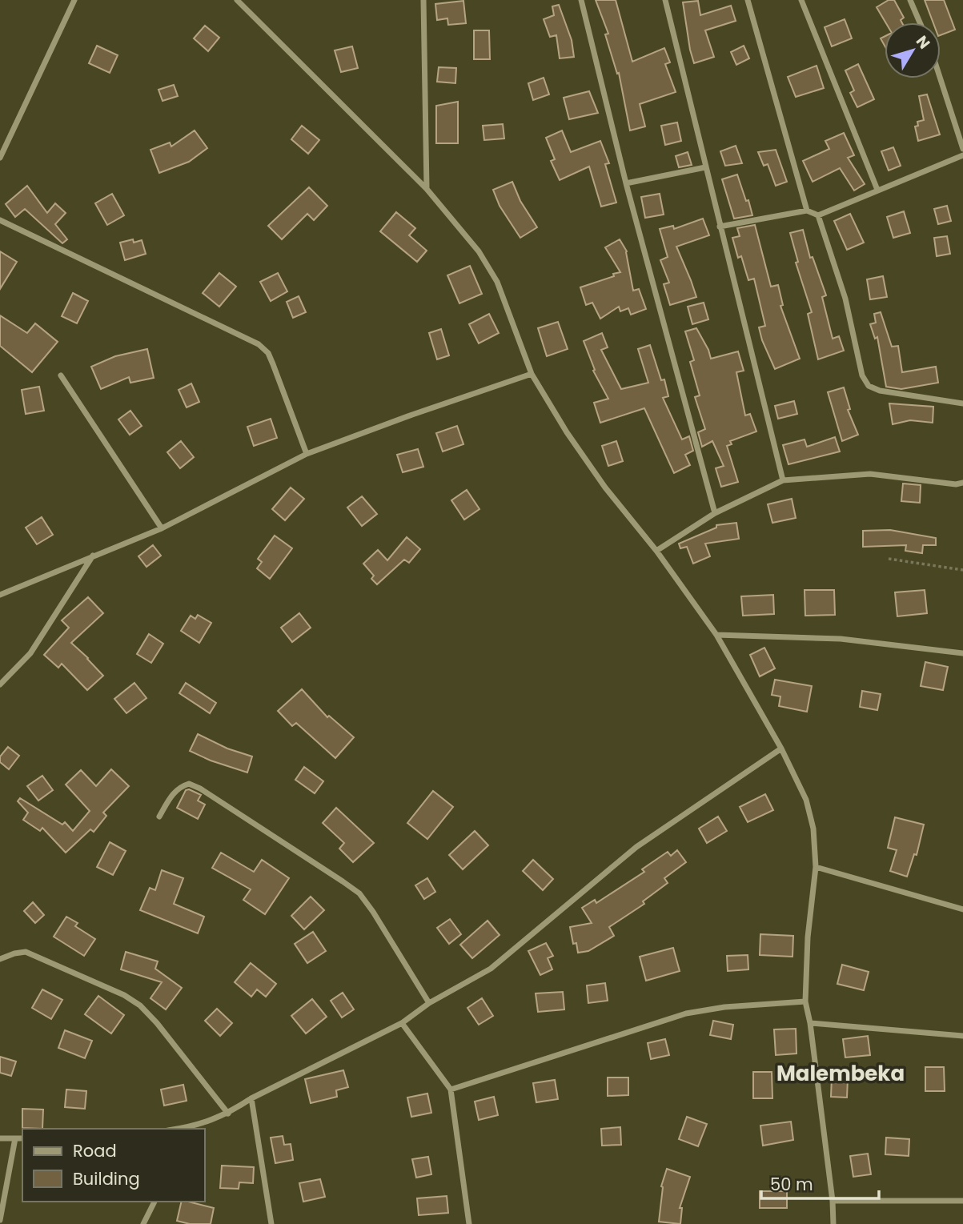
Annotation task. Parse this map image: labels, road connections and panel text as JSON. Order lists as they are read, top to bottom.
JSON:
{
  "districts": ["Malembeka"],
  "legend": ["Road", "Building"],
  "scale_bar": "50 m",
  "north": "top right"
}
